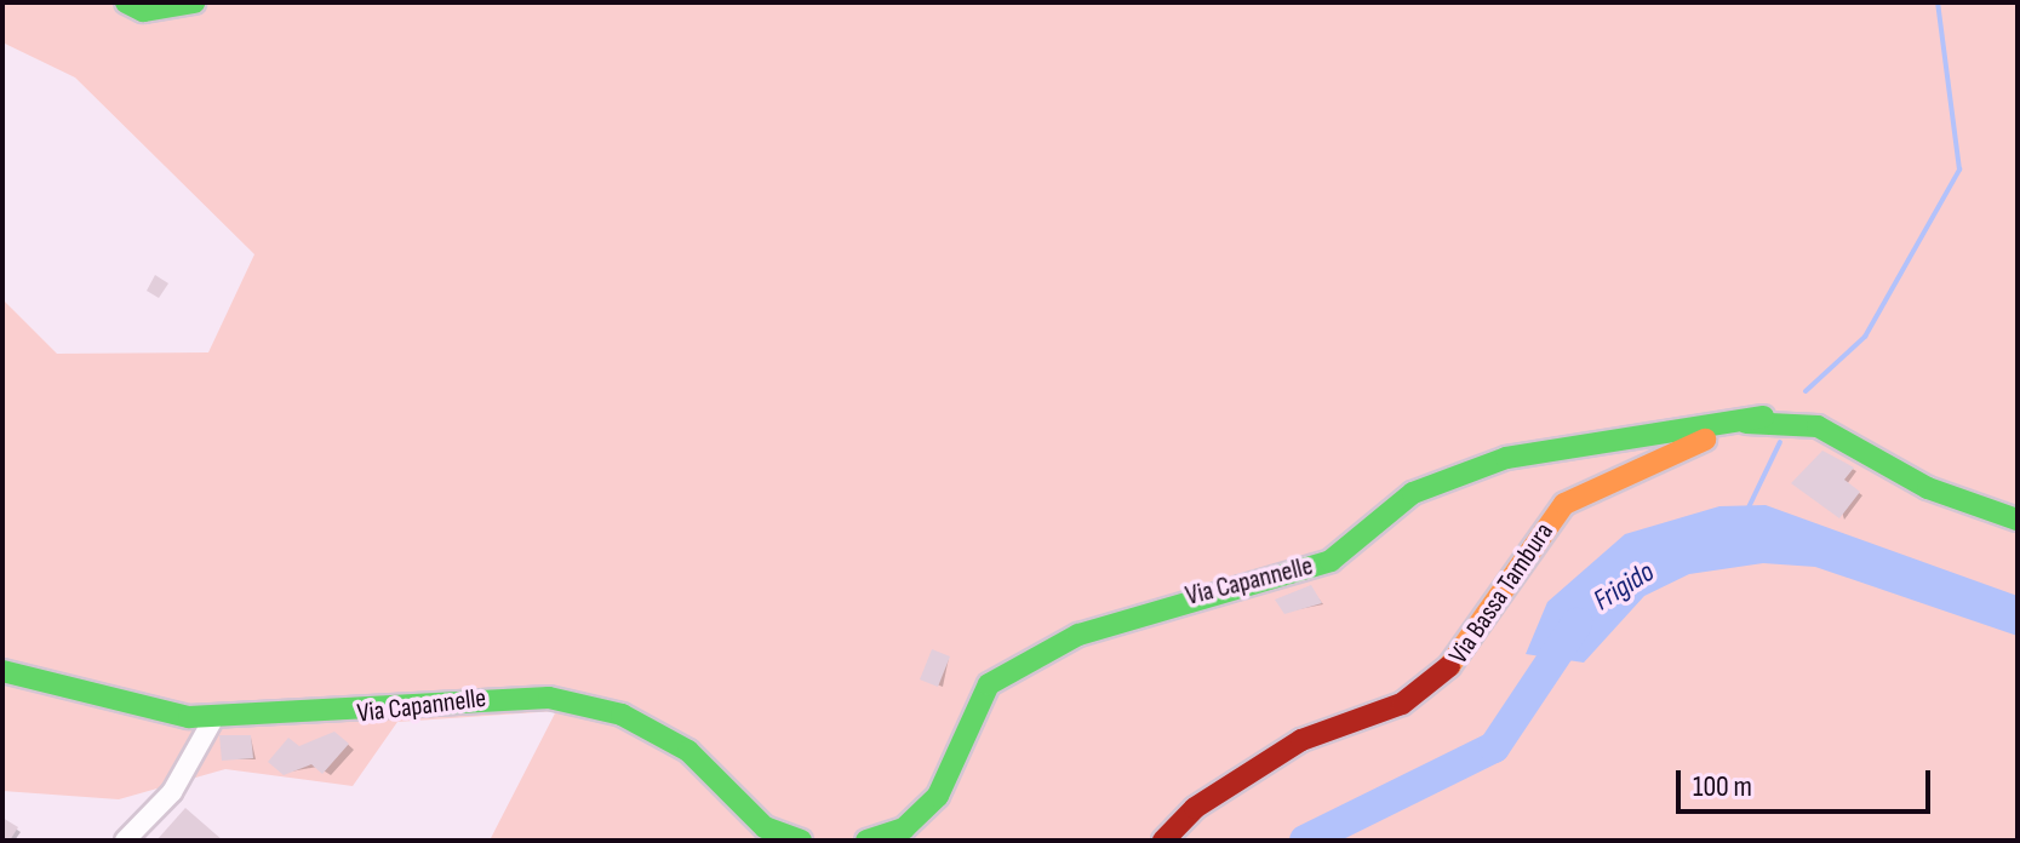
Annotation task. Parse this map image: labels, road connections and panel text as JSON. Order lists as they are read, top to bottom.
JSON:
{
  "streets": {
    "street": ["Via Capannelle", "Via Bassa Tambura"]
  },
  "crossings": [
    ["Via Capannelle", "Via Bassa Tambura"]
  ],
  "water": ["Frigido"],
  "scale_bar": "100 m"
}
